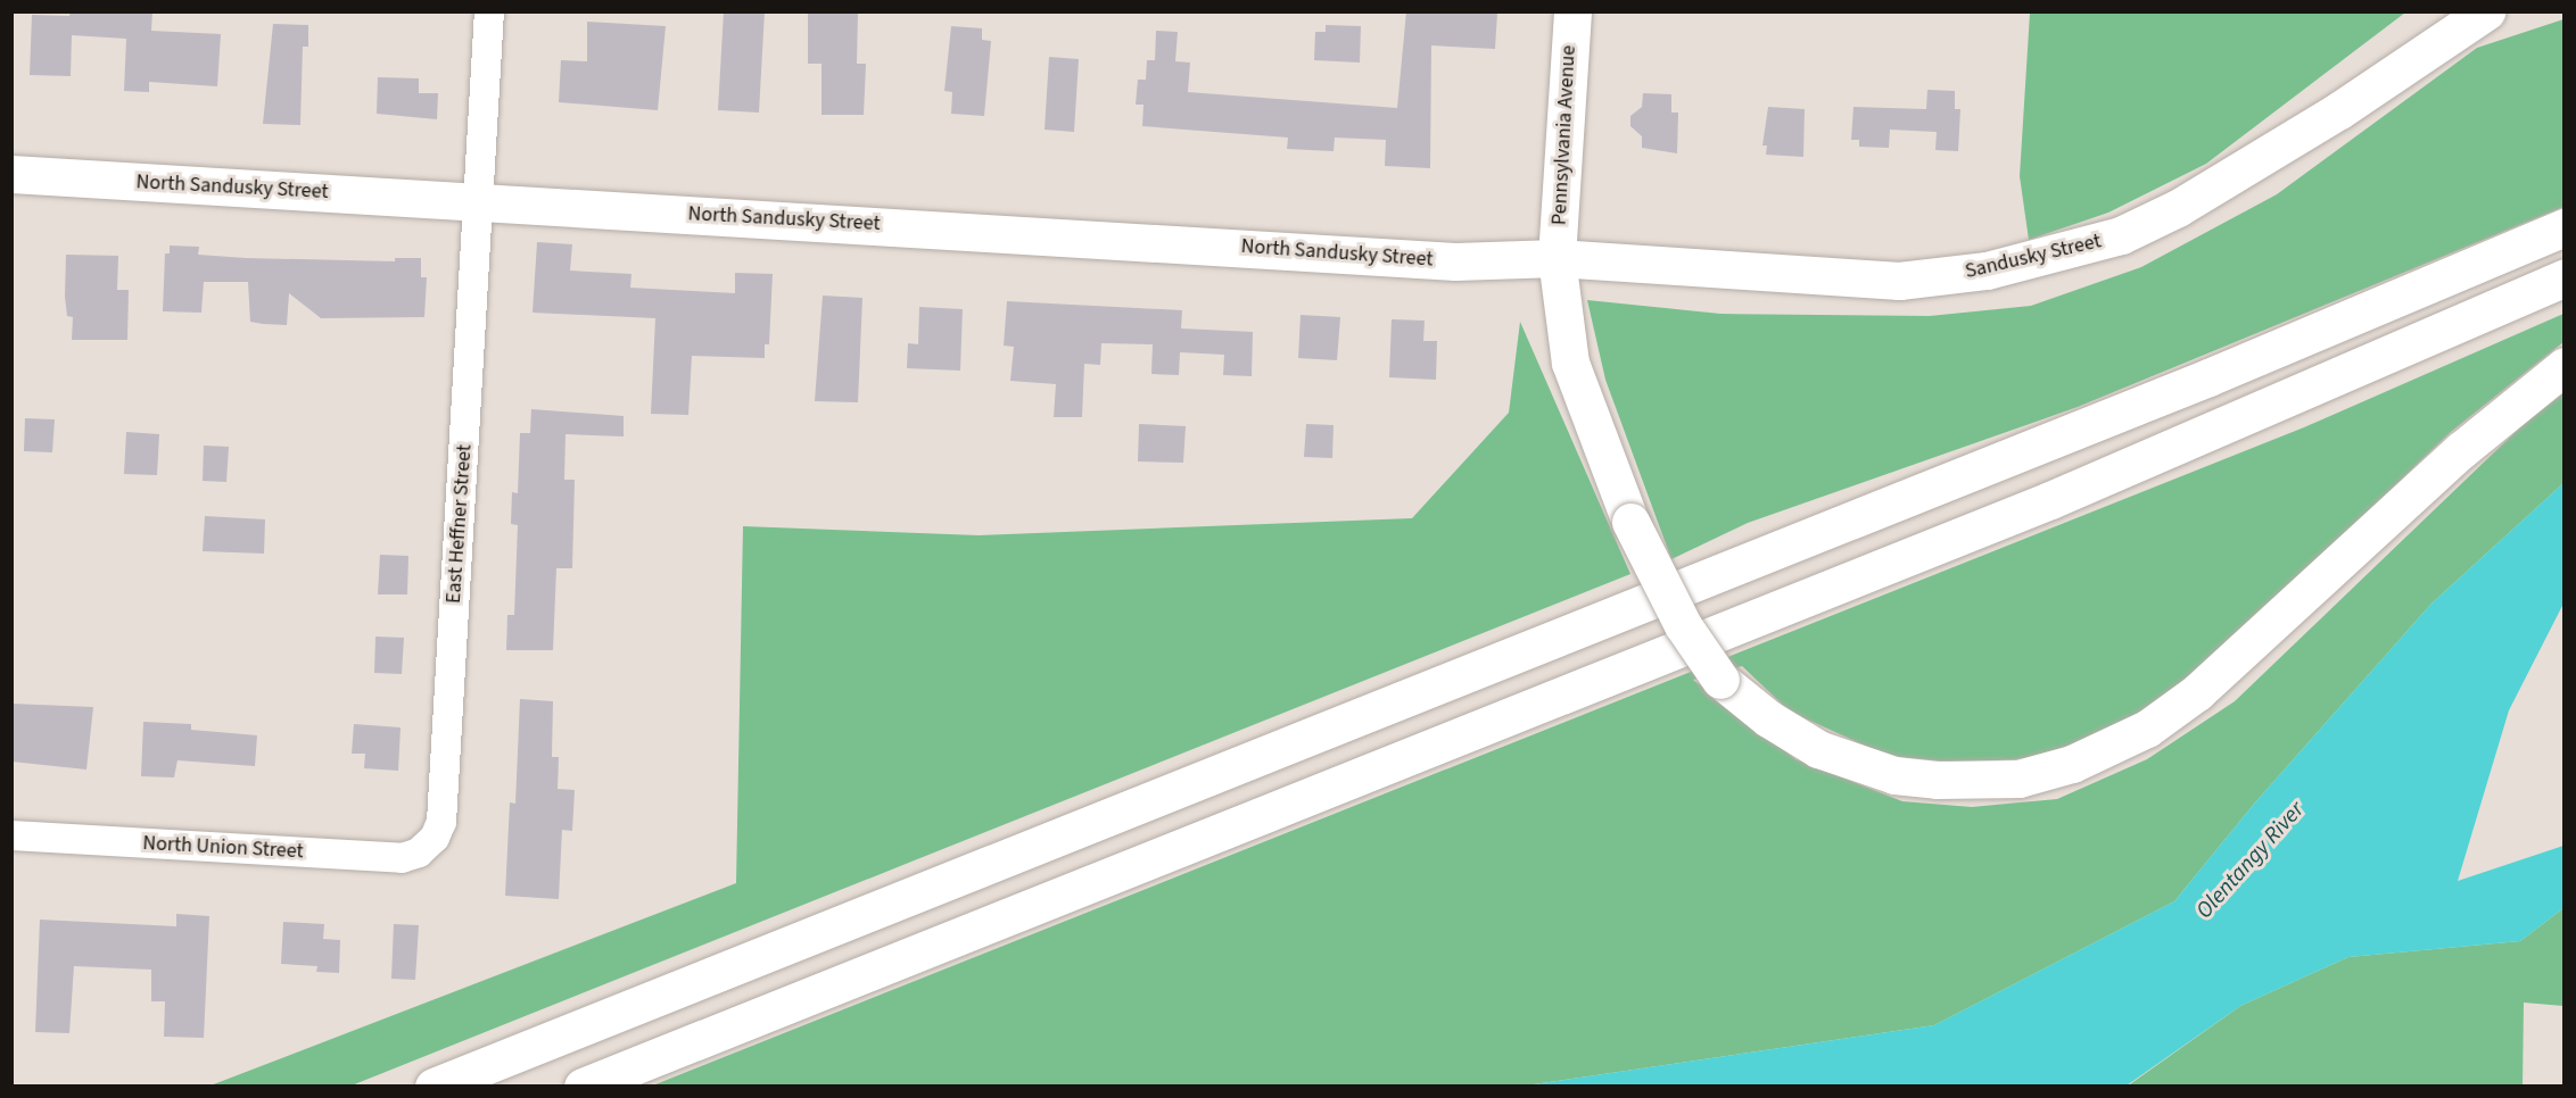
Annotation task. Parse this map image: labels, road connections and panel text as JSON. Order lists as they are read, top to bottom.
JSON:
{
  "streets": {
    "main road": ["Pennsylvania Avenue", "North Sandusky Street", "Sandusky Street"],
    "street": ["East Heffner Street", "North Union Street"]
  },
  "crossings": [
    ["Pennsylvania Avenue", "North Sandusky Street"],
    ["Pennsylvania Avenue", "Sandusky Street"],
    ["North Sandusky Street", "Sandusky Street"],
    ["North Sandusky Street", "East Heffner Street"],
    ["East Heffner Street", "North Union Street"]
  ],
  "water": ["Olentangy River"]
}
